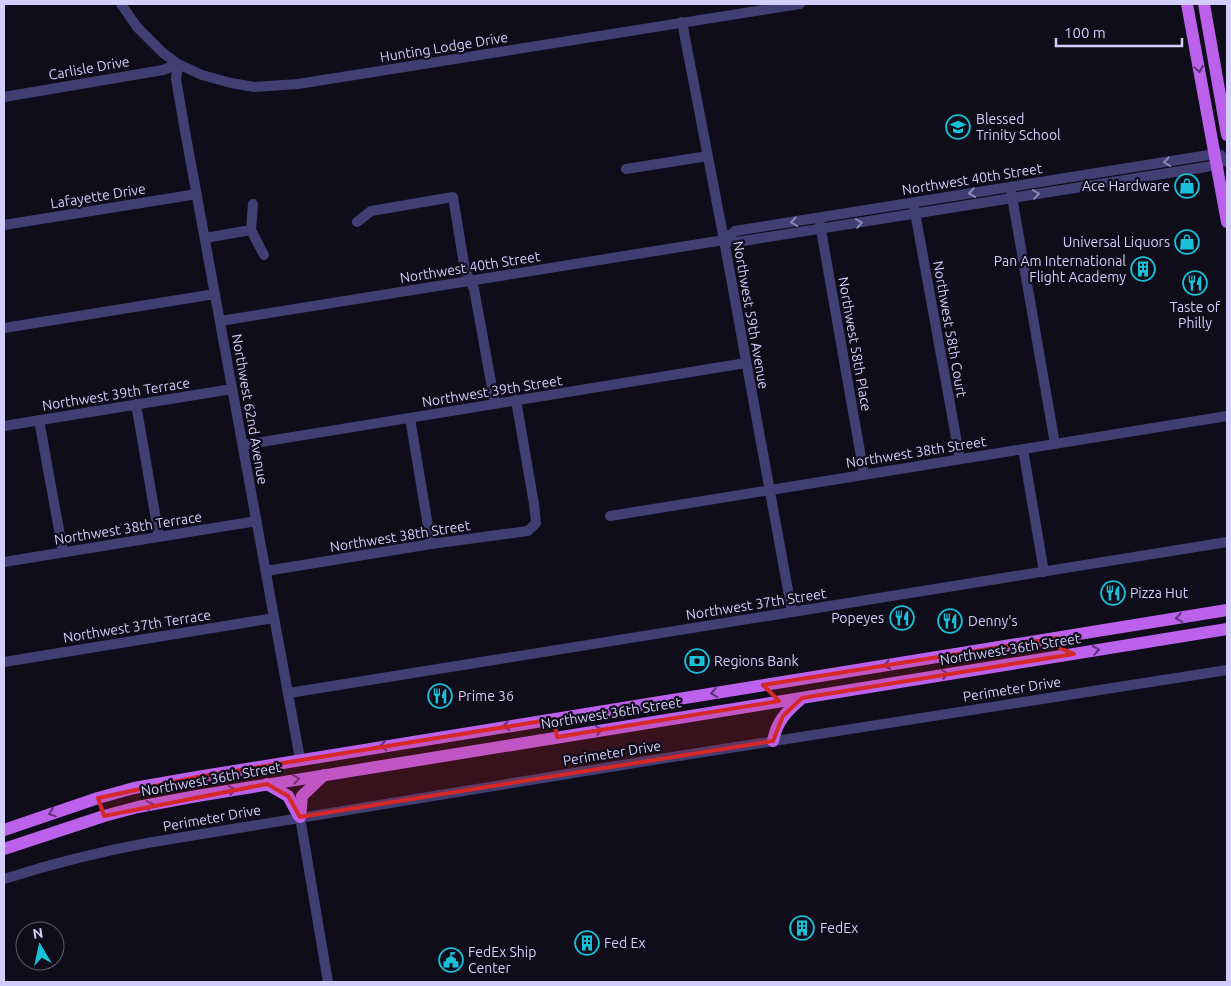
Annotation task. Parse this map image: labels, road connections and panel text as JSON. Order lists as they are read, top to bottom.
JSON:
{
  "streets": {
    "main road": ["Northwest 36th Street"],
    "street": [
      "Hunting Lodge Drive",
      "Carlisle Drive",
      "Northwest 40th Street",
      "Lafayette Drive",
      "Northwest 59th Avenue",
      "Northwest 58th Court",
      "Northwest 58th Place",
      "Northwest 39th Street",
      "Northwest 39th Terrace",
      "Northwest 62nd Avenue",
      "Northwest 38th Street",
      "Northwest 38th Terrace",
      "Northwest 37th Street",
      "Northwest 37th Terrace",
      "Perimeter Drive"
    ]
  },
  "crossings": [
    ["Hunting Lodge Drive", "Carlisle Drive"],
    ["Hunting Lodge Drive", "Northwest 59th Avenue"],
    ["Hunting Lodge Drive", "Northwest 62nd Avenue"],
    ["Carlisle Drive", "Northwest 62nd Avenue"],
    ["Northwest 40th Street", "Northwest 59th Avenue"],
    ["Northwest 40th Street", "Northwest 58th Court"],
    ["Northwest 40th Street", "Northwest 58th Place"],
    ["Northwest 40th Street", "Northwest 62nd Avenue"],
    ["Lafayette Drive", "Northwest 62nd Avenue"],
    ["Northwest 59th Avenue", "Northwest 39th Street"],
    ["Northwest 59th Avenue", "Northwest 38th Street"],
    ["Northwest 59th Avenue", "Northwest 37th Street"],
    ["Northwest 58th Court", "Northwest 38th Street"],
    ["Northwest 58th Place", "Northwest 38th Street"],
    ["Northwest 39th Street", "Northwest 62nd Avenue"],
    ["Northwest 39th Street", "Northwest 38th Street"],
    ["Northwest 39th Terrace", "Northwest 62nd Avenue"],
    ["Northwest 62nd Avenue", "Northwest 38th Street"],
    ["Northwest 62nd Avenue", "Northwest 38th Terrace"],
    ["Northwest 62nd Avenue", "Northwest 37th Street"],
    ["Northwest 62nd Avenue", "Northwest 37th Terrace"],
    ["Northwest 62nd Avenue", "Northwest 36th Street"]
  ],
  "places": {
    "school or university": ["Blessed Trinity School"],
    "shop": ["Ace Hardware", "Universal Liquors"],
    "building": ["Pan Am International Flight Academy", "FedEx", "Fed Ex"],
    "restaurant": [
      "Taste of Philly",
      "Pizza Hut",
      "Popeyes",
      "Denny's",
      "Prime 36"
    ],
    "bank": ["Regions Bank"],
    "public building": ["FedEx Ship Center"]
  },
  "scale_bar": "100 m",
  "north": "top"
}
